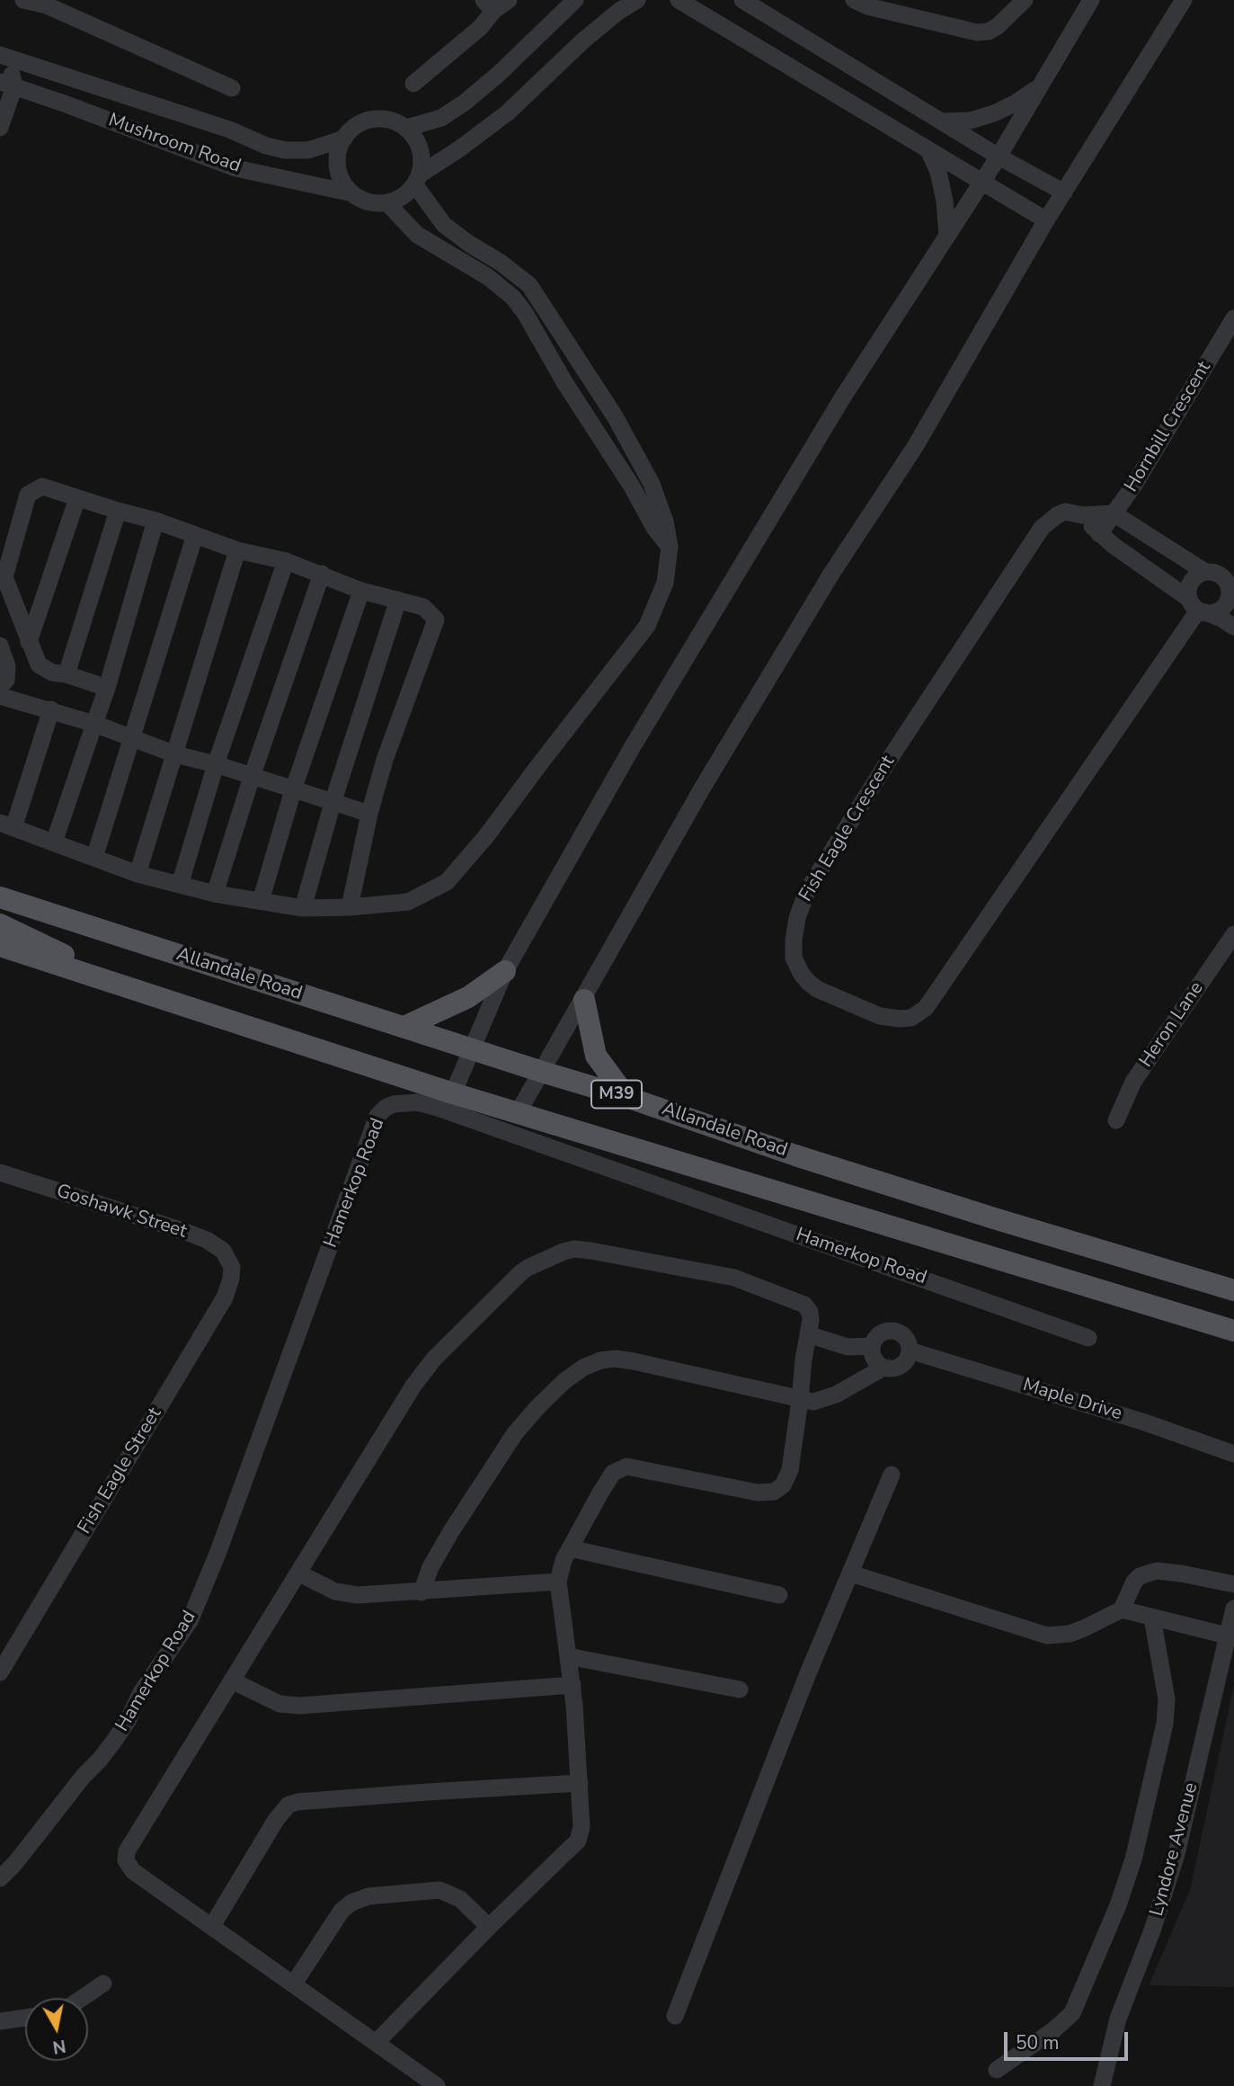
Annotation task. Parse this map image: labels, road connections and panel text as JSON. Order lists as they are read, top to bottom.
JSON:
{
  "streets": {
    "main road": ["Allandale Road", "M39"],
    "street": [
      "Mushroom Road",
      "Hornbill Crescent",
      "Fish Eagle Crescent",
      "Heron Lane",
      "Hamerkop Road",
      "Goshawk Street",
      "Maple Drive",
      "Fish Eagle Street",
      "Lyndore Avenue"
    ]
  },
  "crossings": [
    ["Hornbill Crescent", "Fish Eagle Crescent"],
    ["Goshawk Street", "Fish Eagle Street"]
  ],
  "scale_bar": "50 m",
  "north": "bottom"
}
